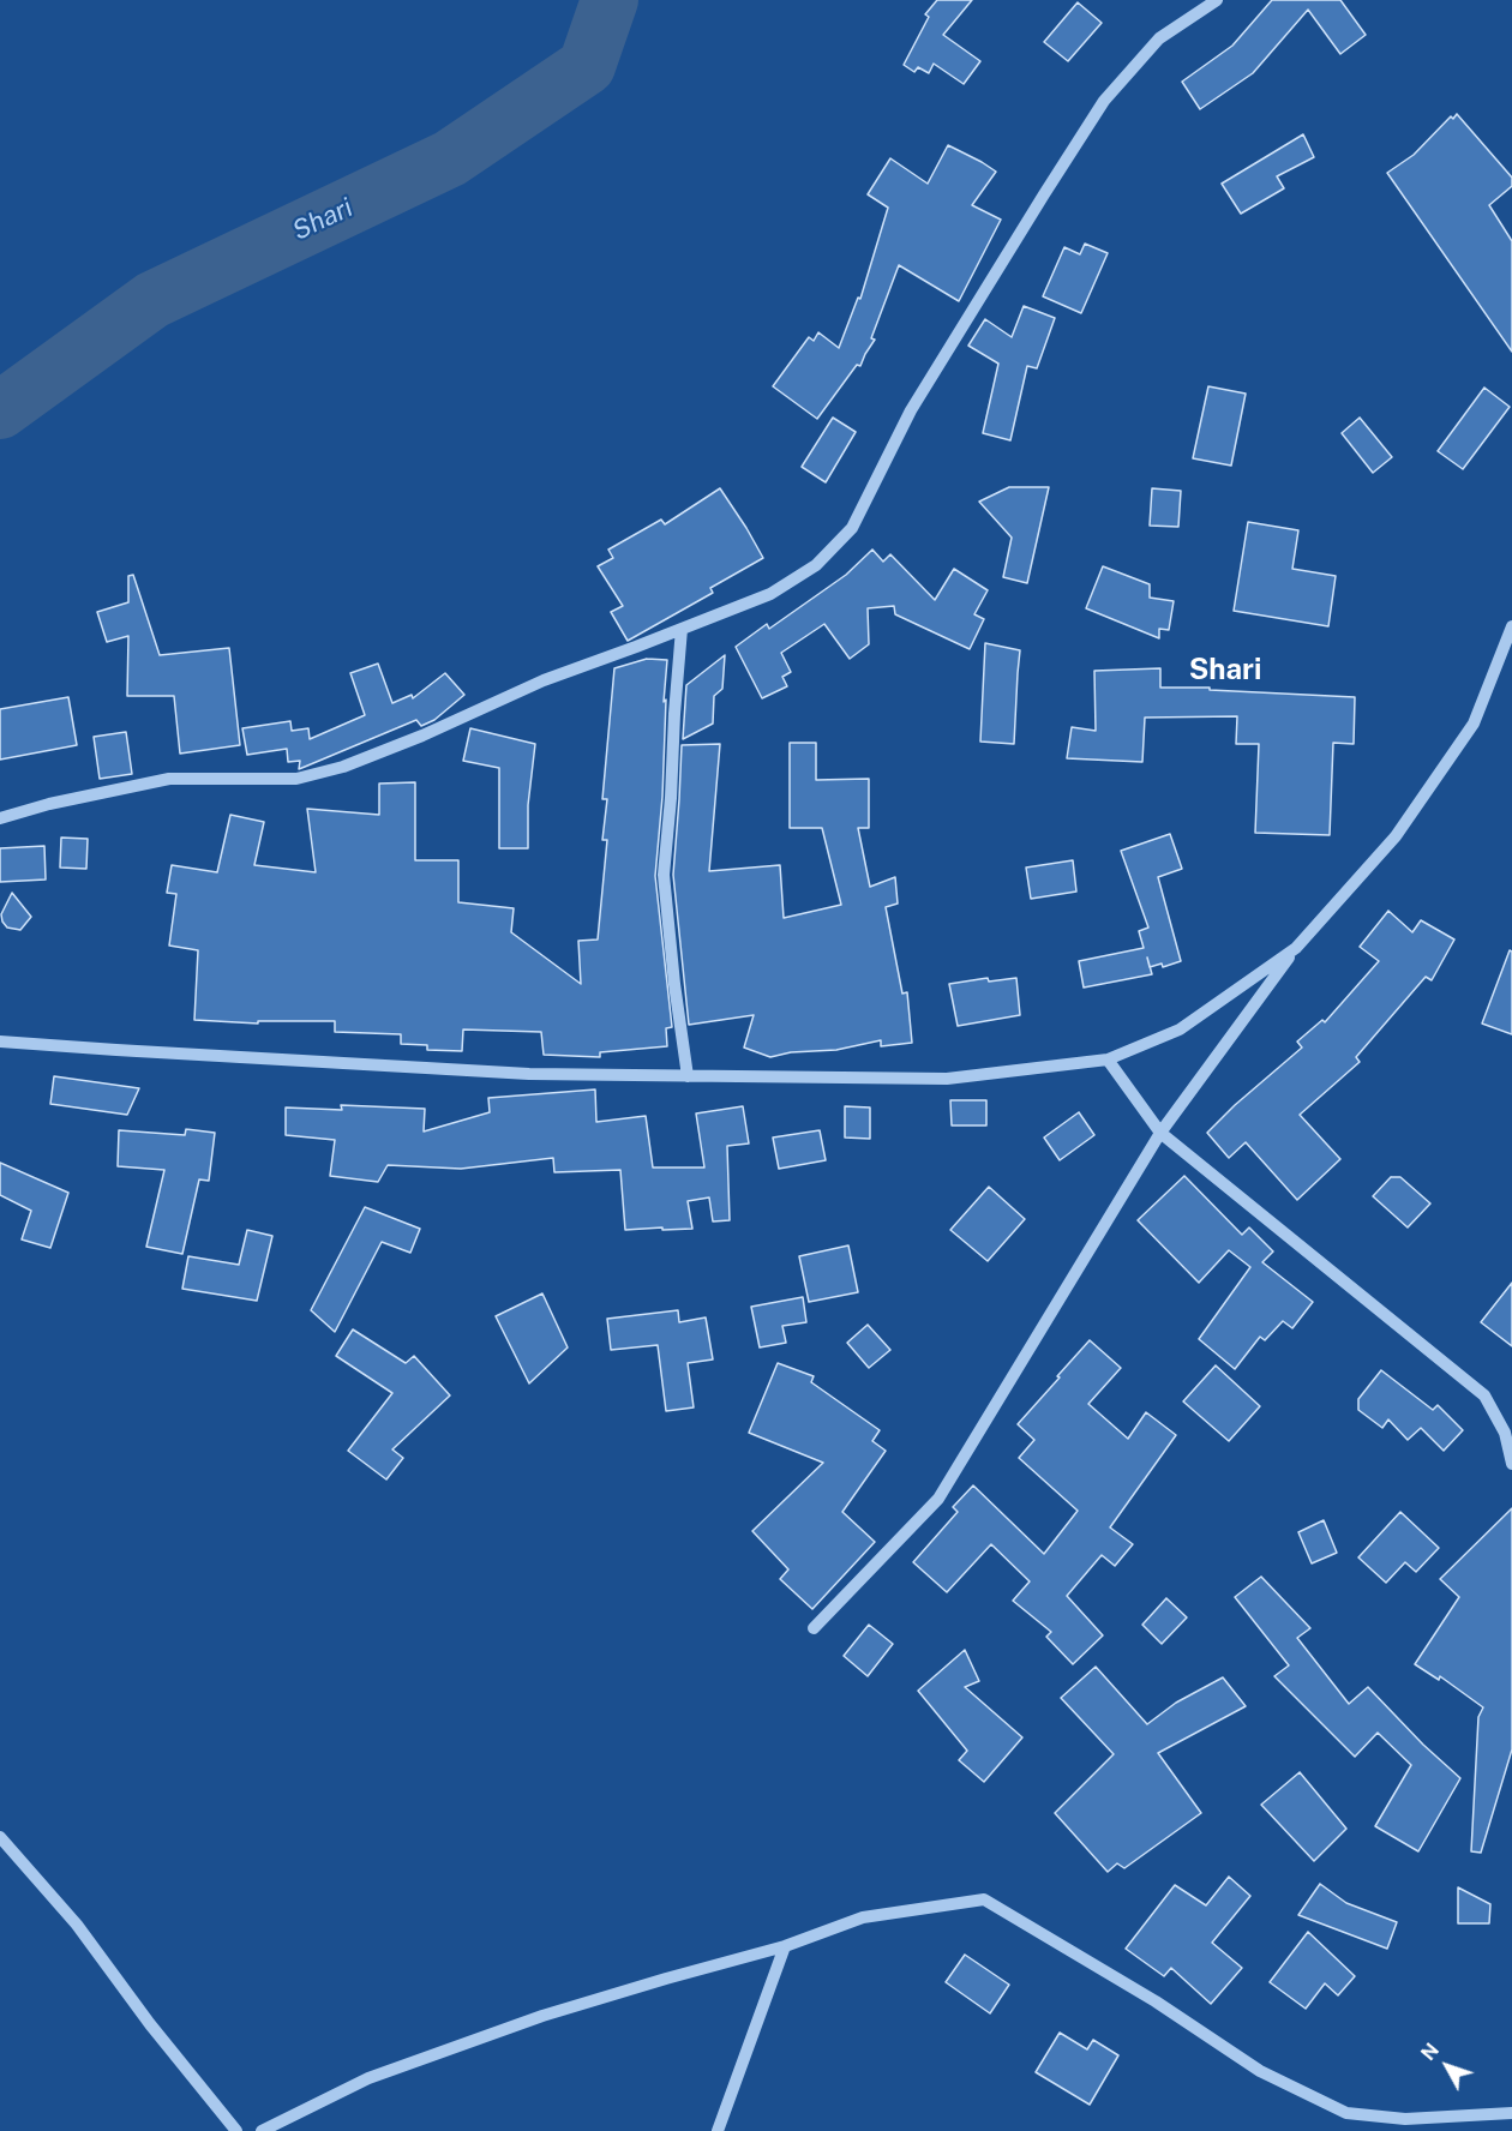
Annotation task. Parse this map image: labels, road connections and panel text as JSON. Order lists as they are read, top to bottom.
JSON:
{
  "districts": ["Shari"],
  "water": ["Shari"],
  "north": "top left"
}
